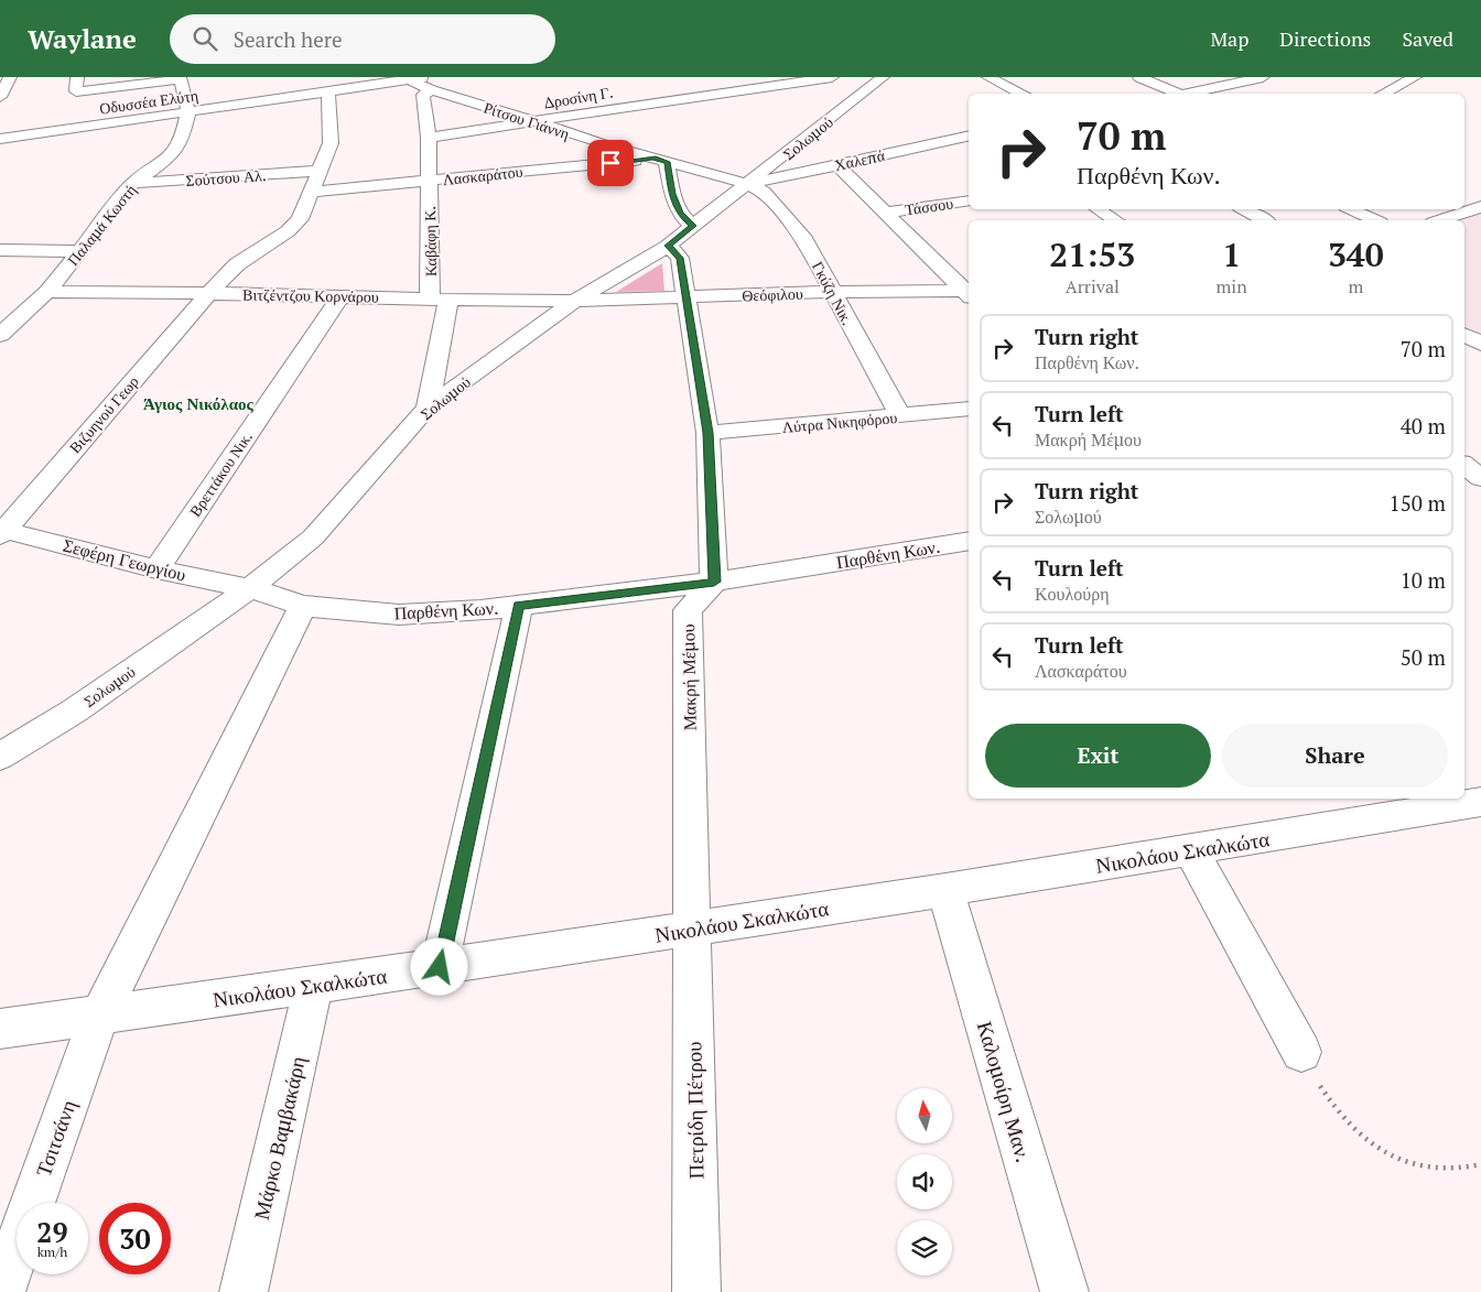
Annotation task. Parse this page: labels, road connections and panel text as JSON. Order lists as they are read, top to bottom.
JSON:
{
  "streets": {
    "street": [
      "Δροσίνη Γ.",
      "Οδυσσέα Ελύτη",
      "Ρίτσου Γιάννη",
      "Σολωμού",
      "Χαλεπά",
      "Λασκαράτου",
      "Σούτσου Αλ.",
      "Τάσσου",
      "Παλαμά Κωστή",
      "Καβάφη Κ.",
      "Γκύζη Νικ.",
      "Θεόφιλου",
      "Βιτζέντζου Κορνάρου",
      "Βιζυηνού Γεωρ",
      "Λύτρα Νικηφόρου",
      "Βρεττάκου Νικ.",
      "Παρθένη Κων.",
      "Σεφέρη Γεωργίου",
      "Μακρή Μέμου",
      "Νικολάου Σκαλκώτα",
      "Καλομοίρη Μαν.",
      "Πετρίδη Πέτρου",
      "Τσιτσάνη",
      "Μάρκο Βαμβακάρη"
    ]
  },
  "crossings": [
    ["Δροσίνη Γ.", "Ρίτσου Γιάννη"],
    ["Δροσίνη Γ.", "Καβάφη Κ."],
    ["Οδυσσέα Ελύτη", "Ρίτσου Γιάννη"],
    ["Οδυσσέα Ελύτη", "Παλαμά Κωστή"],
    ["Οδυσσέα Ελύτη", "Βιζυηνού Γεωρ"],
    ["Ρίτσου Γιάννη", "Σολωμού"],
    ["Ρίτσου Γιάννη", "Χαλεπά"],
    ["Ρίτσου Γιάννη", "Λασκαράτου"],
    ["Ρίτσου Γιάννη", "Καβάφη Κ."],
    ["Ρίτσου Γιάννη", "Γκύζη Νικ."],
    ["Σολωμού", "Χαλεπά"],
    ["Σολωμού", "Καβάφη Κ."],
    ["Σολωμού", "Γκύζη Νικ."],
    ["Σολωμού", "Θεόφιλου"],
    ["Σολωμού", "Βιτζέντζου Κορνάρου"],
    ["Σολωμού", "Παρθένη Κων."],
    ["Σολωμού", "Σεφέρη Γεωργίου"],
    ["Χαλεπά", "Γκύζη Νικ."],
    ["Λασκαράτου", "Καβάφη Κ."],
    ["Λασκαράτου", "Βιζυηνού Γεωρ"],
    ["Σούτσου Αλ.", "Παλαμά Κωστή"],
    ["Σούτσου Αλ.", "Βιζυηνού Γεωρ"],
    ["Παλαμά Κωστή", "Βιτζέντζου Κορνάρου"],
    ["Καβάφη Κ.", "Βιτζέντζου Κορνάρου"],
    ["Γκύζη Νικ.", "Θεόφιλου"],
    ["Γκύζη Νικ.", "Λύτρα Νικηφόρου"],
    ["Θεόφιλου", "Βιτζέντζου Κορνάρου"],
    ["Βιτζέντζου Κορνάρου", "Βιζυηνού Γεωρ"],
    ["Βιτζέντζου Κορνάρου", "Βρεττάκου Νικ."],
    ["Βιζυηνού Γεωρ", "Σεφέρη Γεωργίου"],
    ["Βρεττάκου Νικ.", "Σεφέρη Γεωργίου"],
    ["Παρθένη Κων.", "Σεφέρη Γεωργίου"],
    ["Παρθένη Κων.", "Μακρή Μέμου"],
    ["Παρθένη Κων.", "Τσιτσάνη"],
    ["Μακρή Μέμου", "Νικολάου Σκαλκώτα"],
    ["Μακρή Μέμου", "Πετρίδη Πέτρου"],
    ["Νικολάου Σκαλκώτα", "Καλομοίρη Μαν."],
    ["Νικολάου Σκαλκώτα", "Πετρίδη Πέτρου"],
    ["Νικολάου Σκαλκώτα", "Τσιτσάνη"],
    ["Νικολάου Σκαλκώτα", "Μάρκο Βαμβακάρη"]
  ],
  "districts": ["Άγιος Νικόλαος"],
  "north": "top",
  "page": {
    "header": "Waylane",
    "search": "Search here",
    "nav": ["Map", "Directions", "Saved"],
    "turn": ["70 m", "Παρθένη Κων."],
    "eta": [
      "21:53",
      "Arrival",
      "1",
      "min",
      "340",
      "m"
    ],
    "list": [
      {
        "name": "Turn right",
        "note": "Παρθένη Κων.",
        "value": "70 m"
      },
      {
        "name": "Turn left",
        "note": "Μακρή Μέμου",
        "value": "40 m"
      },
      {
        "name": "Turn right",
        "note": "Σολωμού",
        "value": "150 m"
      },
      {
        "name": "Turn left",
        "note": "Κουλούρη",
        "value": "10 m"
      },
      {
        "name": "Turn left",
        "note": "Λασκαράτου",
        "value": "50 m"
      }
    ],
    "buttons": ["Exit", "Share"],
    "speed": "29 km/h",
    "limit": "30"
  }
}
